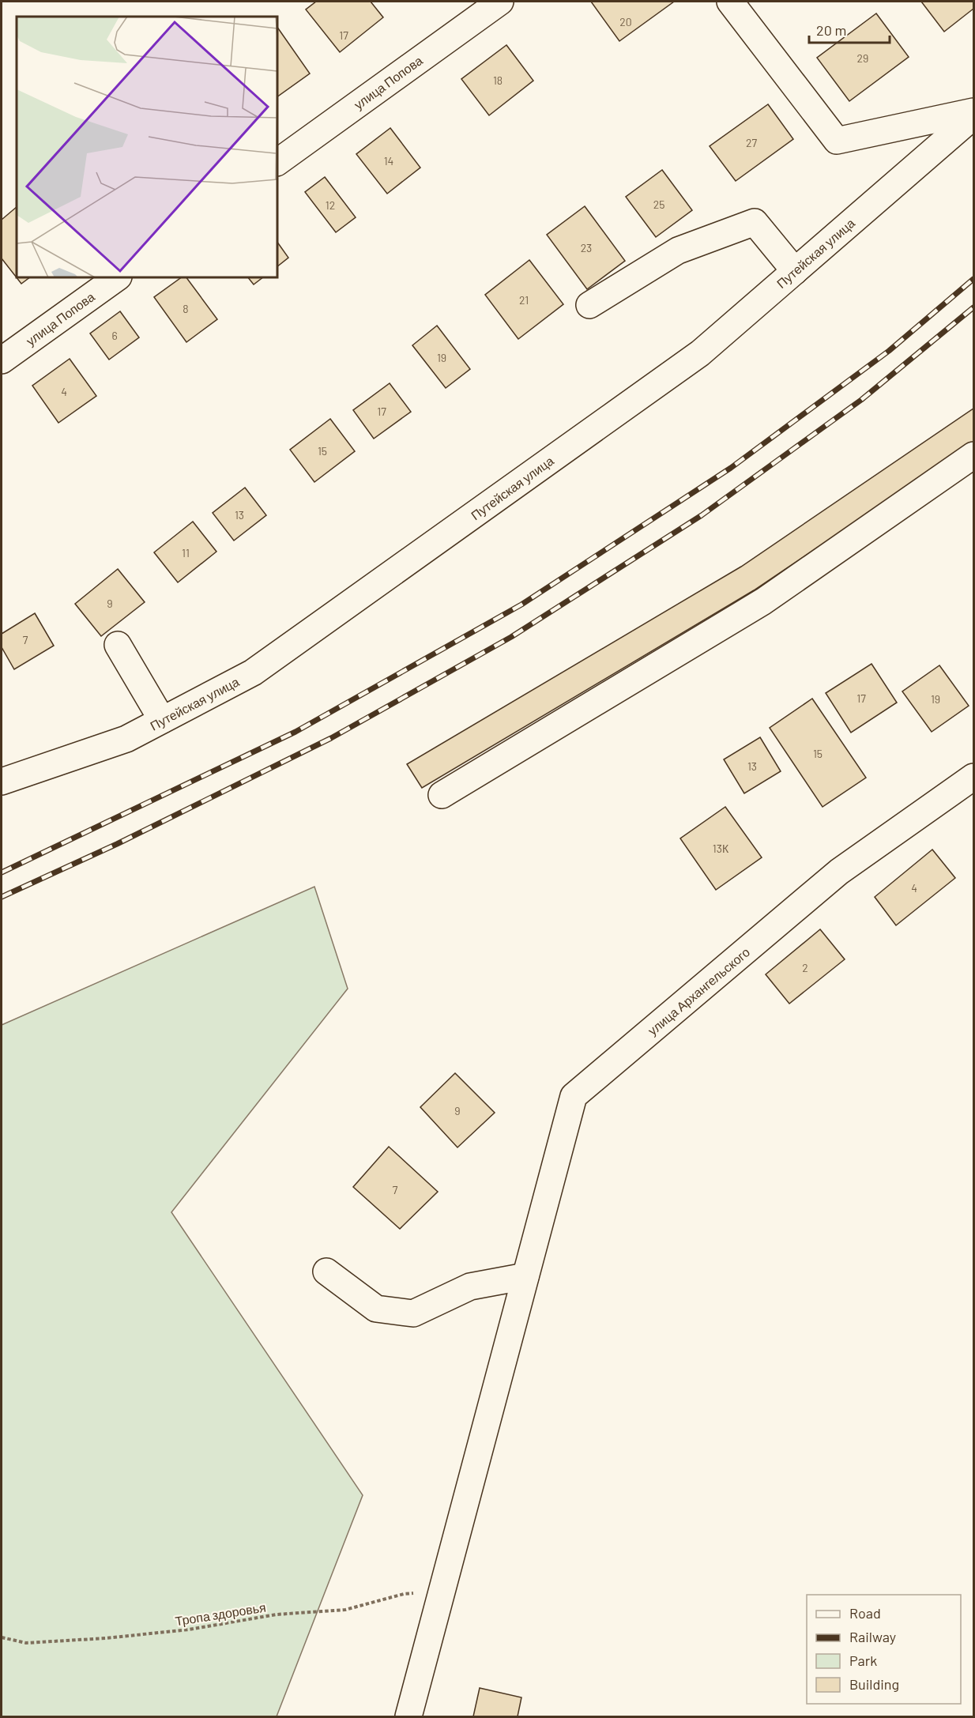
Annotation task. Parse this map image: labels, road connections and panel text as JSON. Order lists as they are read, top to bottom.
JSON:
{
  "streets": {
    "street": ["улица Попова", "Путейская улица", "улица Архангельского"],
    "path": ["Тропа здоровья"]
  },
  "crossings": [
    ["улица Архангельского", "Тропа здоровья"]
  ],
  "house_numbers": [
    "20",
    "17",
    "29",
    "18",
    "27",
    "14",
    "25",
    "12",
    "23",
    "21",
    "8",
    "6",
    "19",
    "4",
    "17",
    "15",
    "13",
    "11",
    "9",
    "7",
    "17",
    "19",
    "15",
    "13",
    "13К",
    "4",
    "2",
    "9",
    "7"
  ],
  "legend": [
    "Road",
    "Railway",
    "Park",
    "Building"
  ],
  "scale_bar": "20 m"
}
